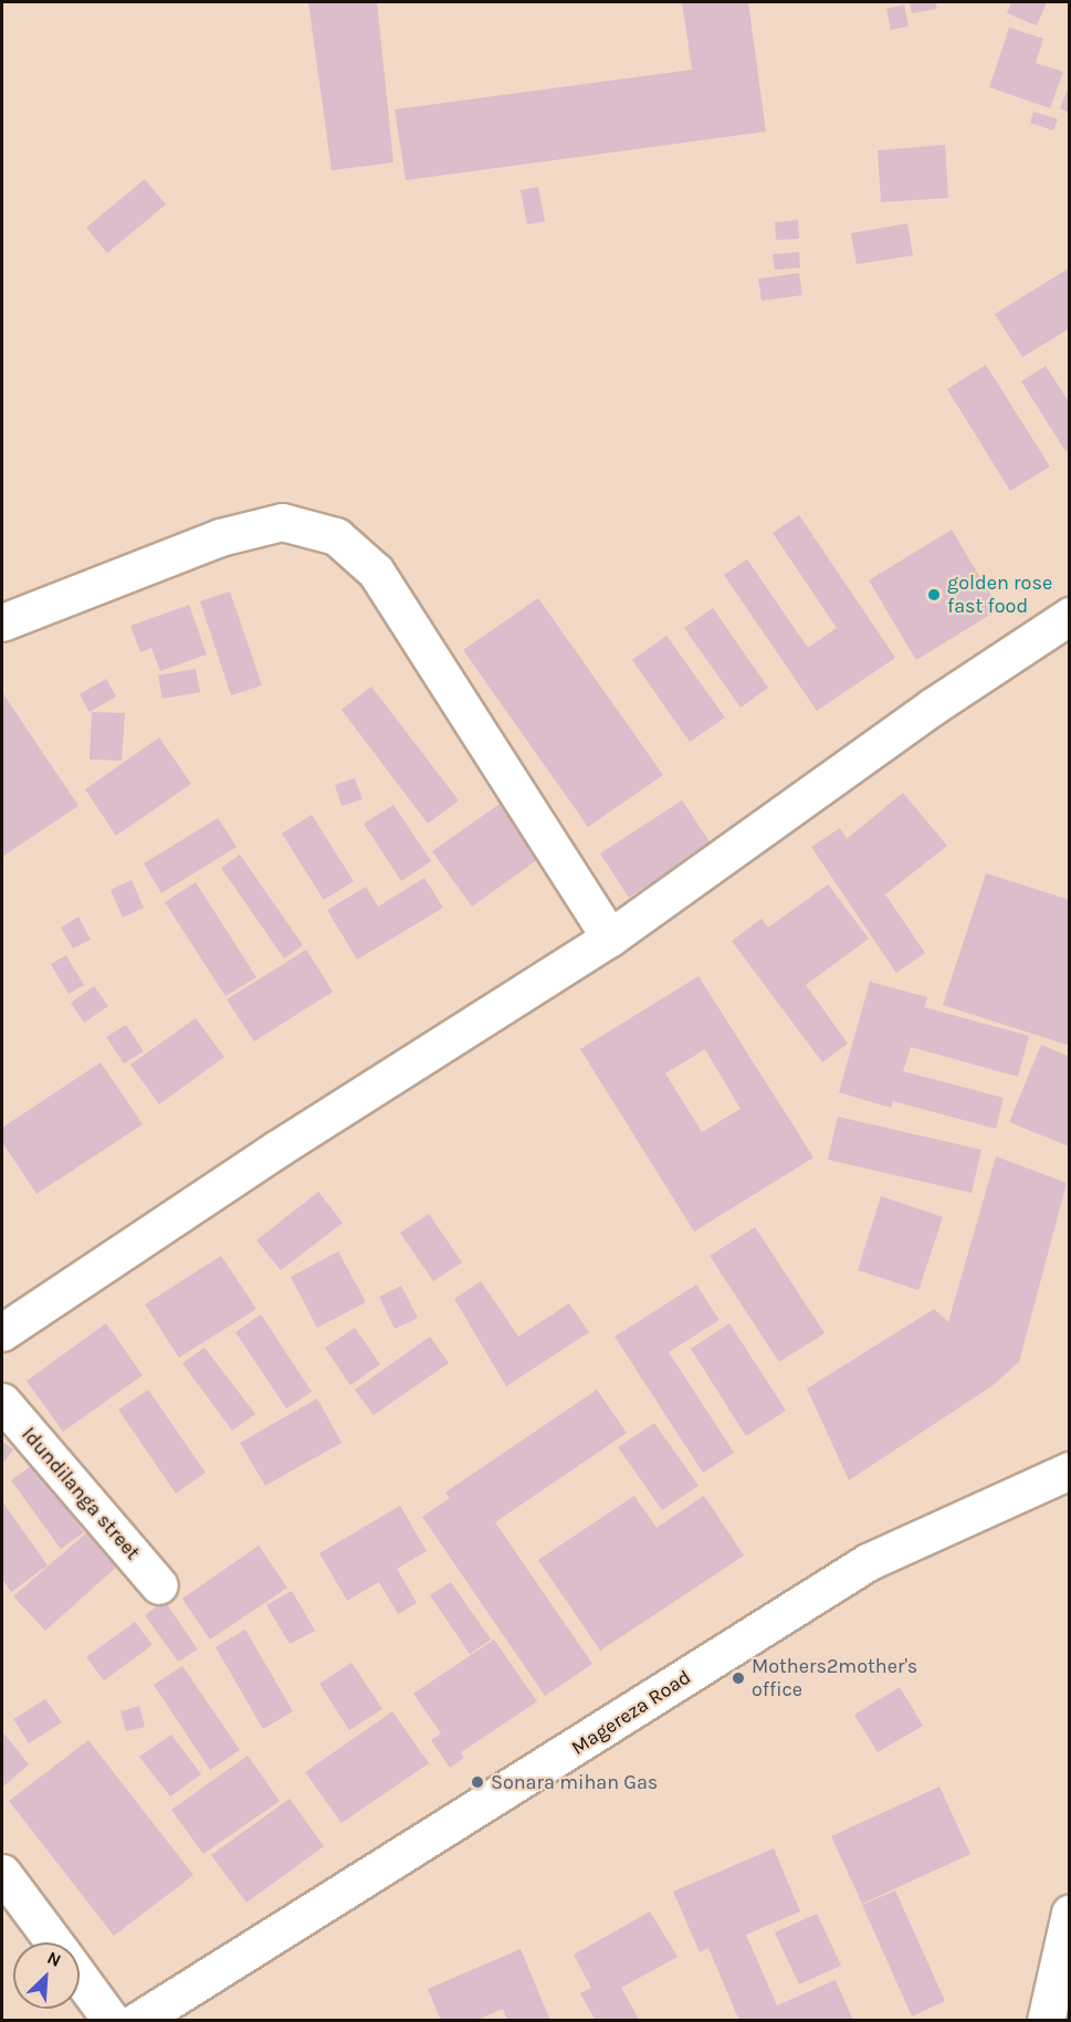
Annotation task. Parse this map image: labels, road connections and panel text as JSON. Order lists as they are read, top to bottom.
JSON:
{
  "streets": {
    "main road": ["Idundilanga street", "Magereza Road"]
  },
  "places": ["golden rose fast food", "Mothers2mother's office", "Sonara mihan Gas"],
  "north": "top right"
}
